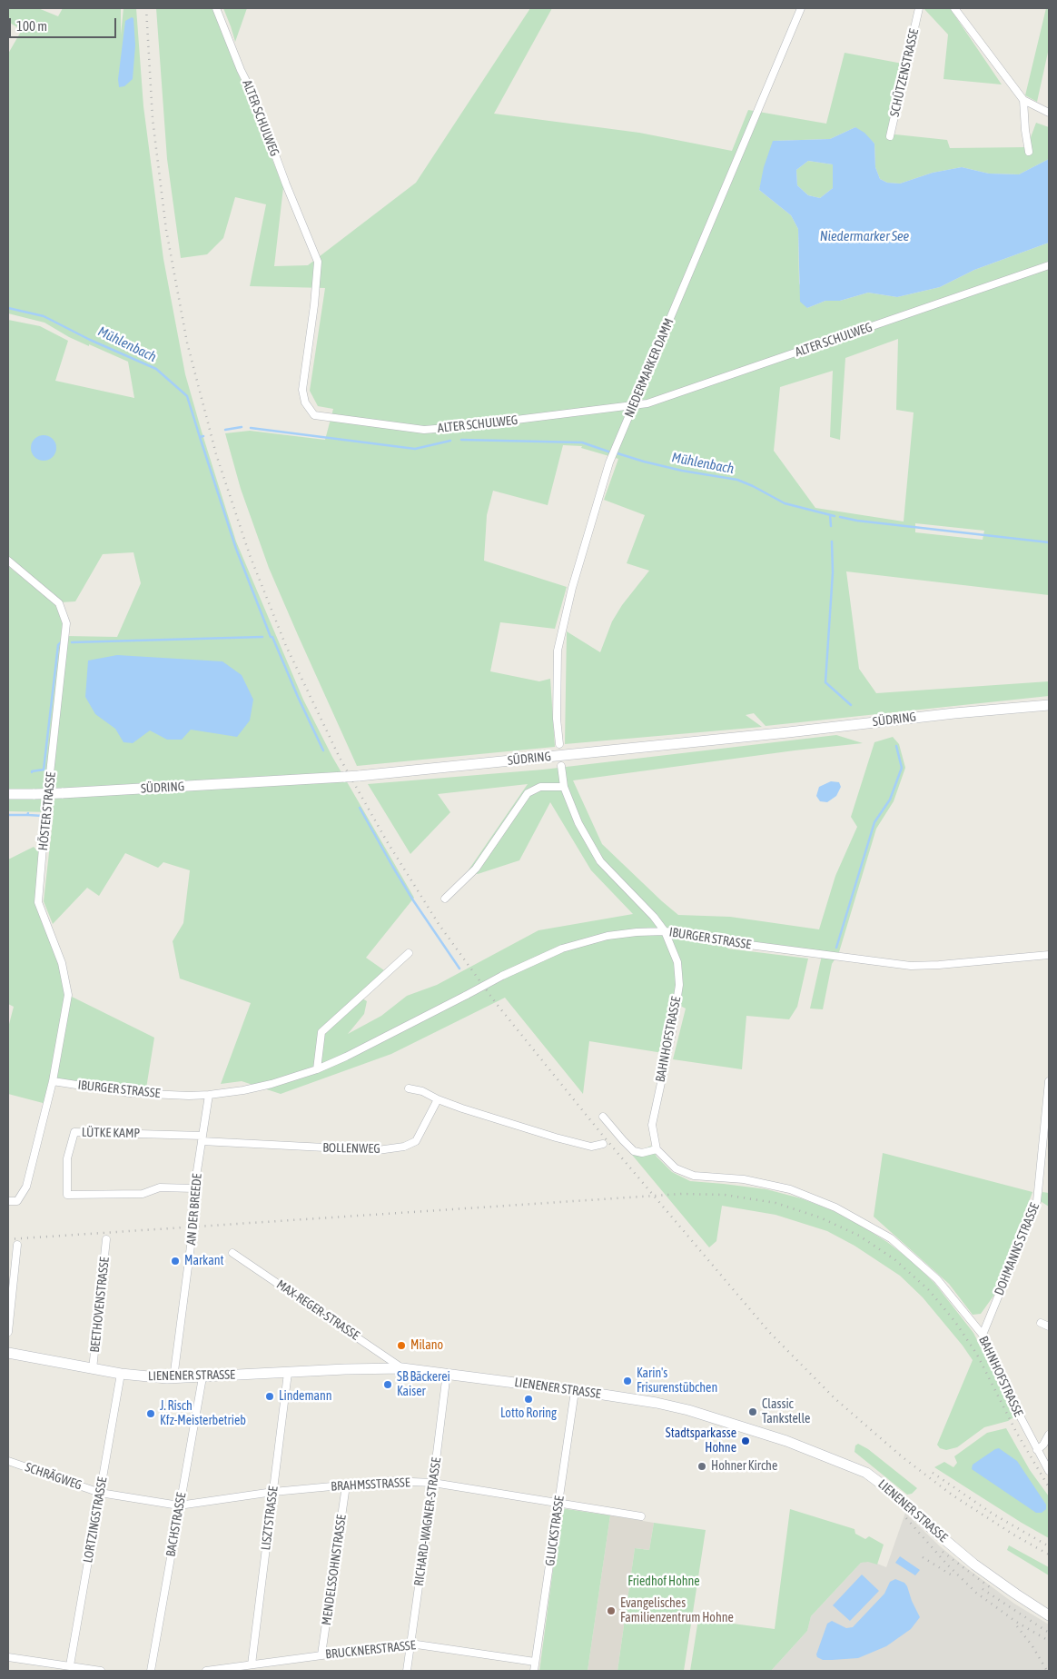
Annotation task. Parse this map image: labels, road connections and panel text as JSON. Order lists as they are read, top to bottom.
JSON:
{
  "streets": {
    "street": [
      "SCHÜTZENSTRASSE",
      "ALTER SCHULWEG",
      "NIEDERMARKER DAMM",
      "SÜDRING",
      "HÖSTER STRASSE",
      "IBURGER STRASSE",
      "BAHNHOFSTRASSE",
      "LÜTKE KAMP",
      "BOLLENWEG",
      "AN DER BREEDE",
      "DOHMANNS STRASSE",
      "BEETHOVENSTRASSE",
      "MAX-REGER-STRASSE",
      "LIENENER STRASSE",
      "SCHRÄGWEG",
      "BRAHMSSTRASSE",
      "LISZTSTRASSE",
      "LORTZINGSTRASSE",
      "RICHARD-WAGNER-STRASSE",
      "BACHSTRASSE",
      "GLUCKSTRASSE",
      "MENDELSSOHNSTRASSE",
      "BRUCKNERSTRASSE"
    ]
  },
  "crossings": [
    ["ALTER SCHULWEG", "NIEDERMARKER DAMM"],
    ["HÖSTER STRASSE", "IBURGER STRASSE"],
    ["IBURGER STRASSE", "BAHNHOFSTRASSE"],
    ["IBURGER STRASSE", "AN DER BREEDE"],
    ["BAHNHOFSTRASSE", "DOHMANNS STRASSE"],
    ["LÜTKE KAMP", "BOLLENWEG"],
    ["LÜTKE KAMP", "AN DER BREEDE"],
    ["BOLLENWEG", "AN DER BREEDE"],
    ["AN DER BREEDE", "LIENENER STRASSE"],
    ["BEETHOVENSTRASSE", "LIENENER STRASSE"],
    ["MAX-REGER-STRASSE", "LIENENER STRASSE"],
    ["LIENENER STRASSE", "LISZTSTRASSE"],
    ["LIENENER STRASSE", "LORTZINGSTRASSE"],
    ["LIENENER STRASSE", "RICHARD-WAGNER-STRASSE"],
    ["LIENENER STRASSE", "BACHSTRASSE"],
    ["LIENENER STRASSE", "GLUCKSTRASSE"],
    ["SCHRÄGWEG", "BRAHMSSTRASSE"],
    ["SCHRÄGWEG", "LORTZINGSTRASSE"],
    ["BRAHMSSTRASSE", "LISZTSTRASSE"],
    ["BRAHMSSTRASSE", "LORTZINGSTRASSE"],
    ["BRAHMSSTRASSE", "RICHARD-WAGNER-STRASSE"],
    ["BRAHMSSTRASSE", "BACHSTRASSE"],
    ["BRAHMSSTRASSE", "GLUCKSTRASSE"],
    ["BRAHMSSTRASSE", "MENDELSSOHNSTRASSE"],
    ["LISZTSTRASSE", "BRUCKNERSTRASSE"],
    ["RICHARD-WAGNER-STRASSE", "BRUCKNERSTRASSE"],
    ["GLUCKSTRASSE", "BRUCKNERSTRASSE"],
    ["MENDELSSOHNSTRASSE", "BRUCKNERSTRASSE"]
  ],
  "water": ["Niedermarker See", "Mühlenbach"],
  "parks": ["Friedhof Hohne"],
  "places": [
    "Markant",
    "Milano",
    "Karin's Frisurenstübchen",
    "SB Bäckerei Kaiser",
    "Lindemann",
    "Lotto Roring",
    "Classic Tankstelle",
    "J. Risch Kfz-Meisterbetrieb",
    "Stadtsparkasse Hohne",
    "Hohner Kirche",
    "Evangelisches Familienzentrum Hohne"
  ],
  "scale_bar": "100 m"
}
